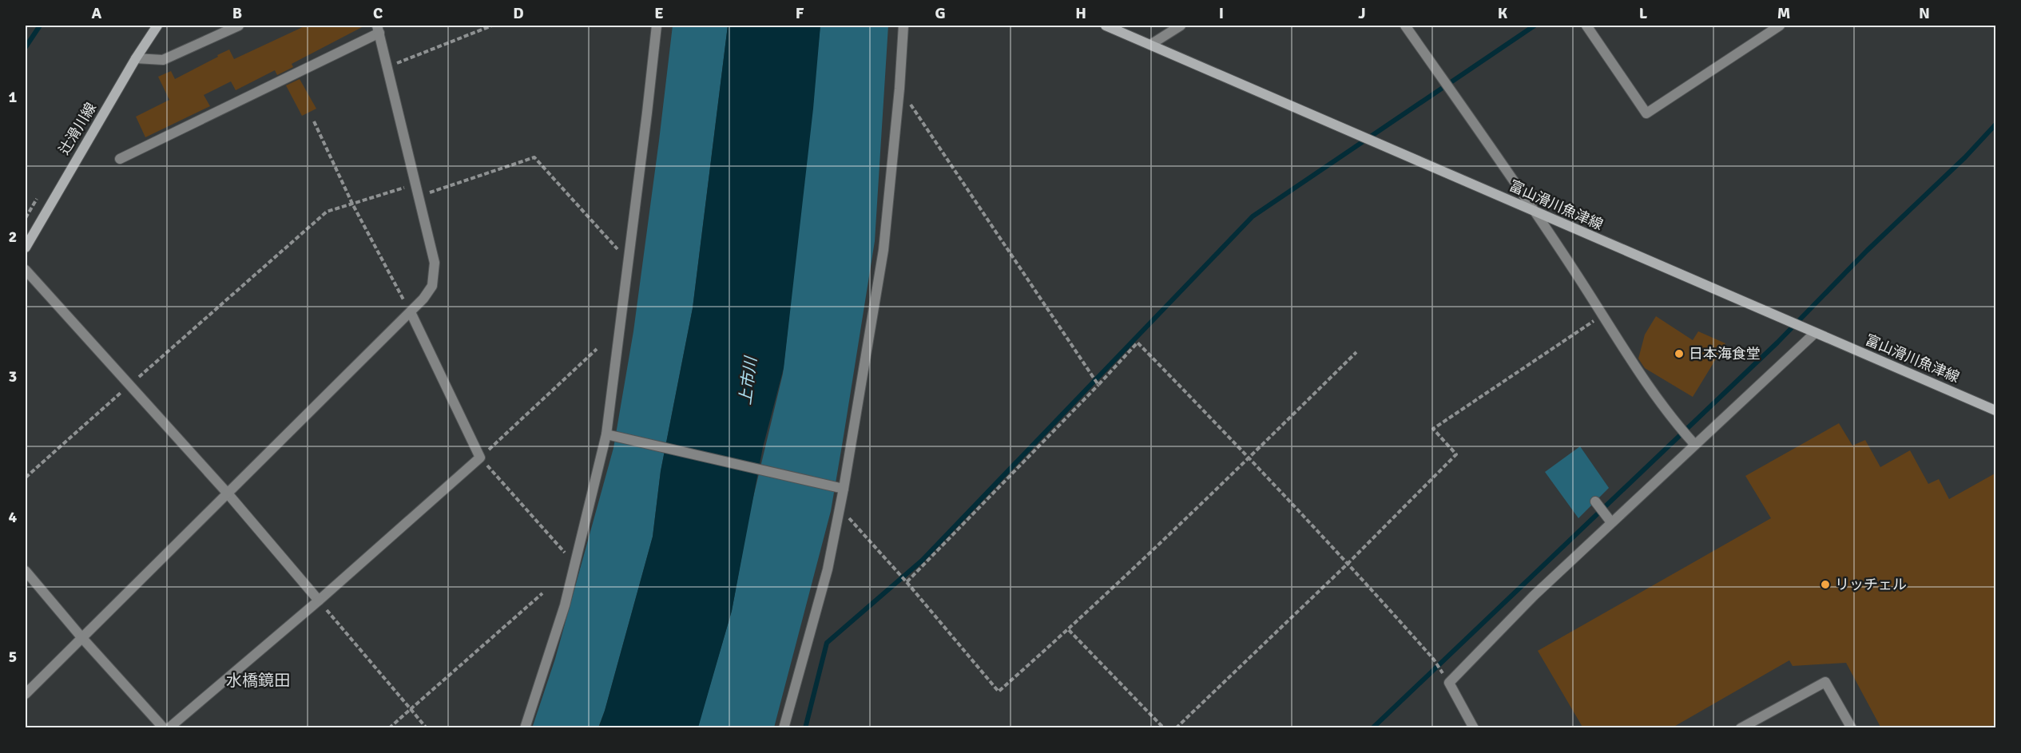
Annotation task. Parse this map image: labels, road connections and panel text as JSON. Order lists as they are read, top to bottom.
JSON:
{
  "streets": {
    "main road": ["辻滑川線", "富山滑川魚津線"]
  },
  "districts": ["水橋鏡田"],
  "water": ["上市川"],
  "places": ["日本海食堂", "リッチェル"],
  "grid": {
    "columns": [
      "A",
      "B",
      "C",
      "D",
      "E",
      "F",
      "G",
      "H",
      "I",
      "J",
      "K",
      "L",
      "M",
      "N"
    ],
    "rows": [
      "1",
      "2",
      "3",
      "4",
      "5"
    ]
  }
}
